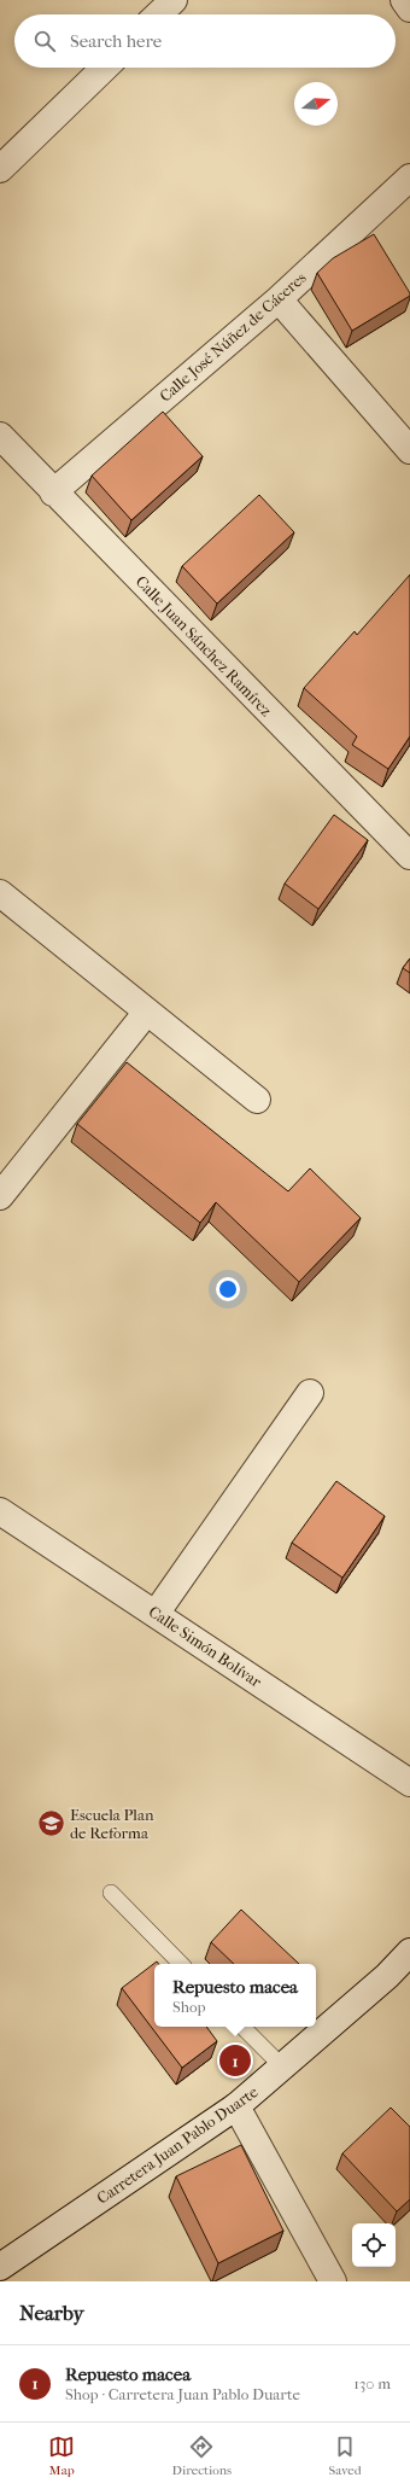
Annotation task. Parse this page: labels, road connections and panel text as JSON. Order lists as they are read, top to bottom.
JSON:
{
  "streets": {
    "street": [
      "Calle José Núñez de Cáceres",
      "Calle Juan Sánchez Ramírez",
      "Calle Simón Bolívar",
      "Carretera Juan Pablo Duarte"
    ]
  },
  "crossings": [
    ["Calle José Núñez de Cáceres", "Calle Juan Sánchez Ramírez"]
  ],
  "places": {
    "school or university": ["Escuela Plan de Reforma"]
  },
  "north": "right",
  "page": {
    "search": "Search here",
    "popup": ["Repuesto macea", "Shop"],
    "pins": "1",
    "heading": "Nearby",
    "list": [
      {
        "mark": "1",
        "name": "Repuesto macea",
        "note": "Shop · Carretera Juan Pablo Duarte",
        "value": "130 m"
      }
    ],
    "nav": ["Map", "Directions", "Saved"]
  }
}
